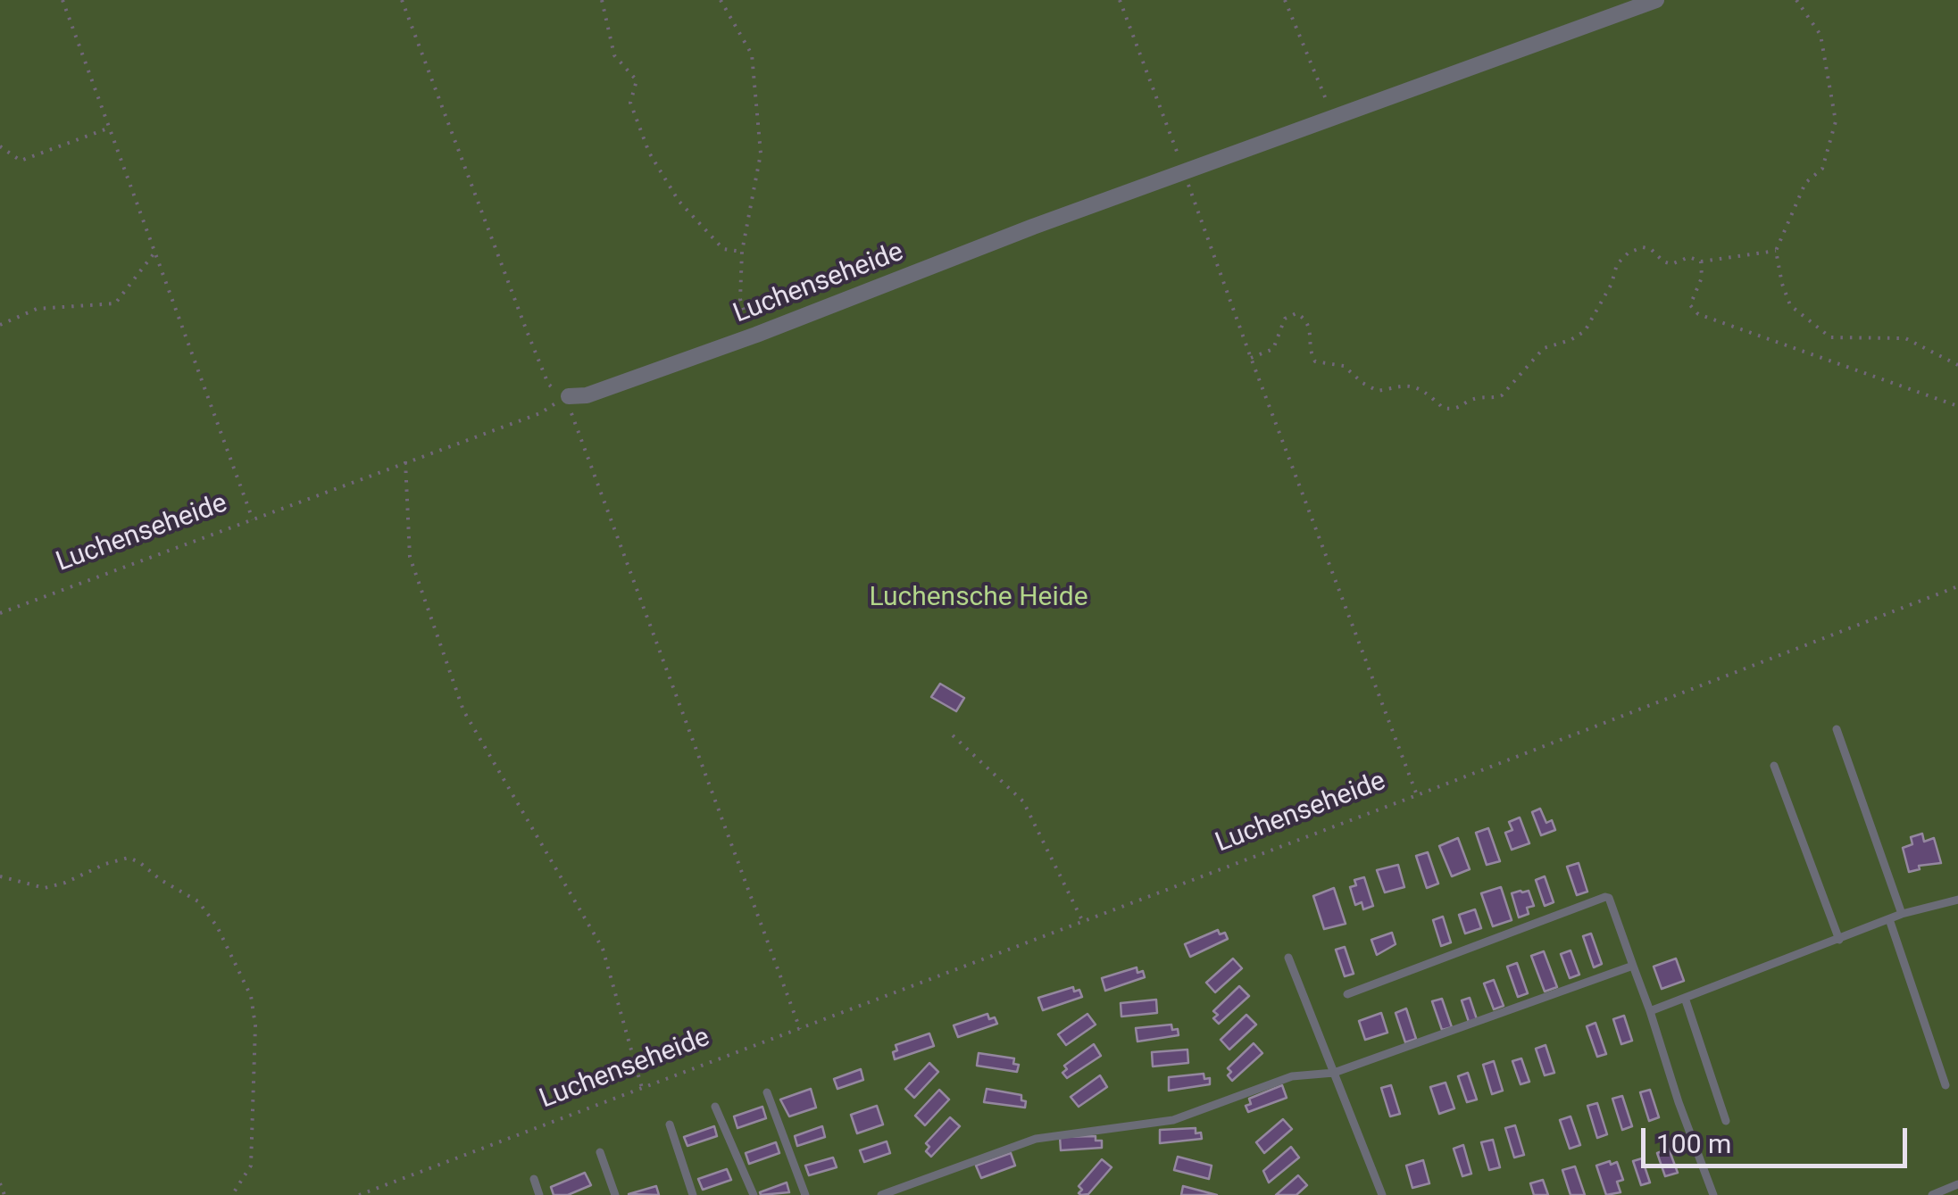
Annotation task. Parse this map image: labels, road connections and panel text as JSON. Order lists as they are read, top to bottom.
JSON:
{
  "streets": {
    "street": ["Luchenseheide"]
  },
  "parks": ["Luchensche Heide"],
  "scale_bar": "100 m"
}
